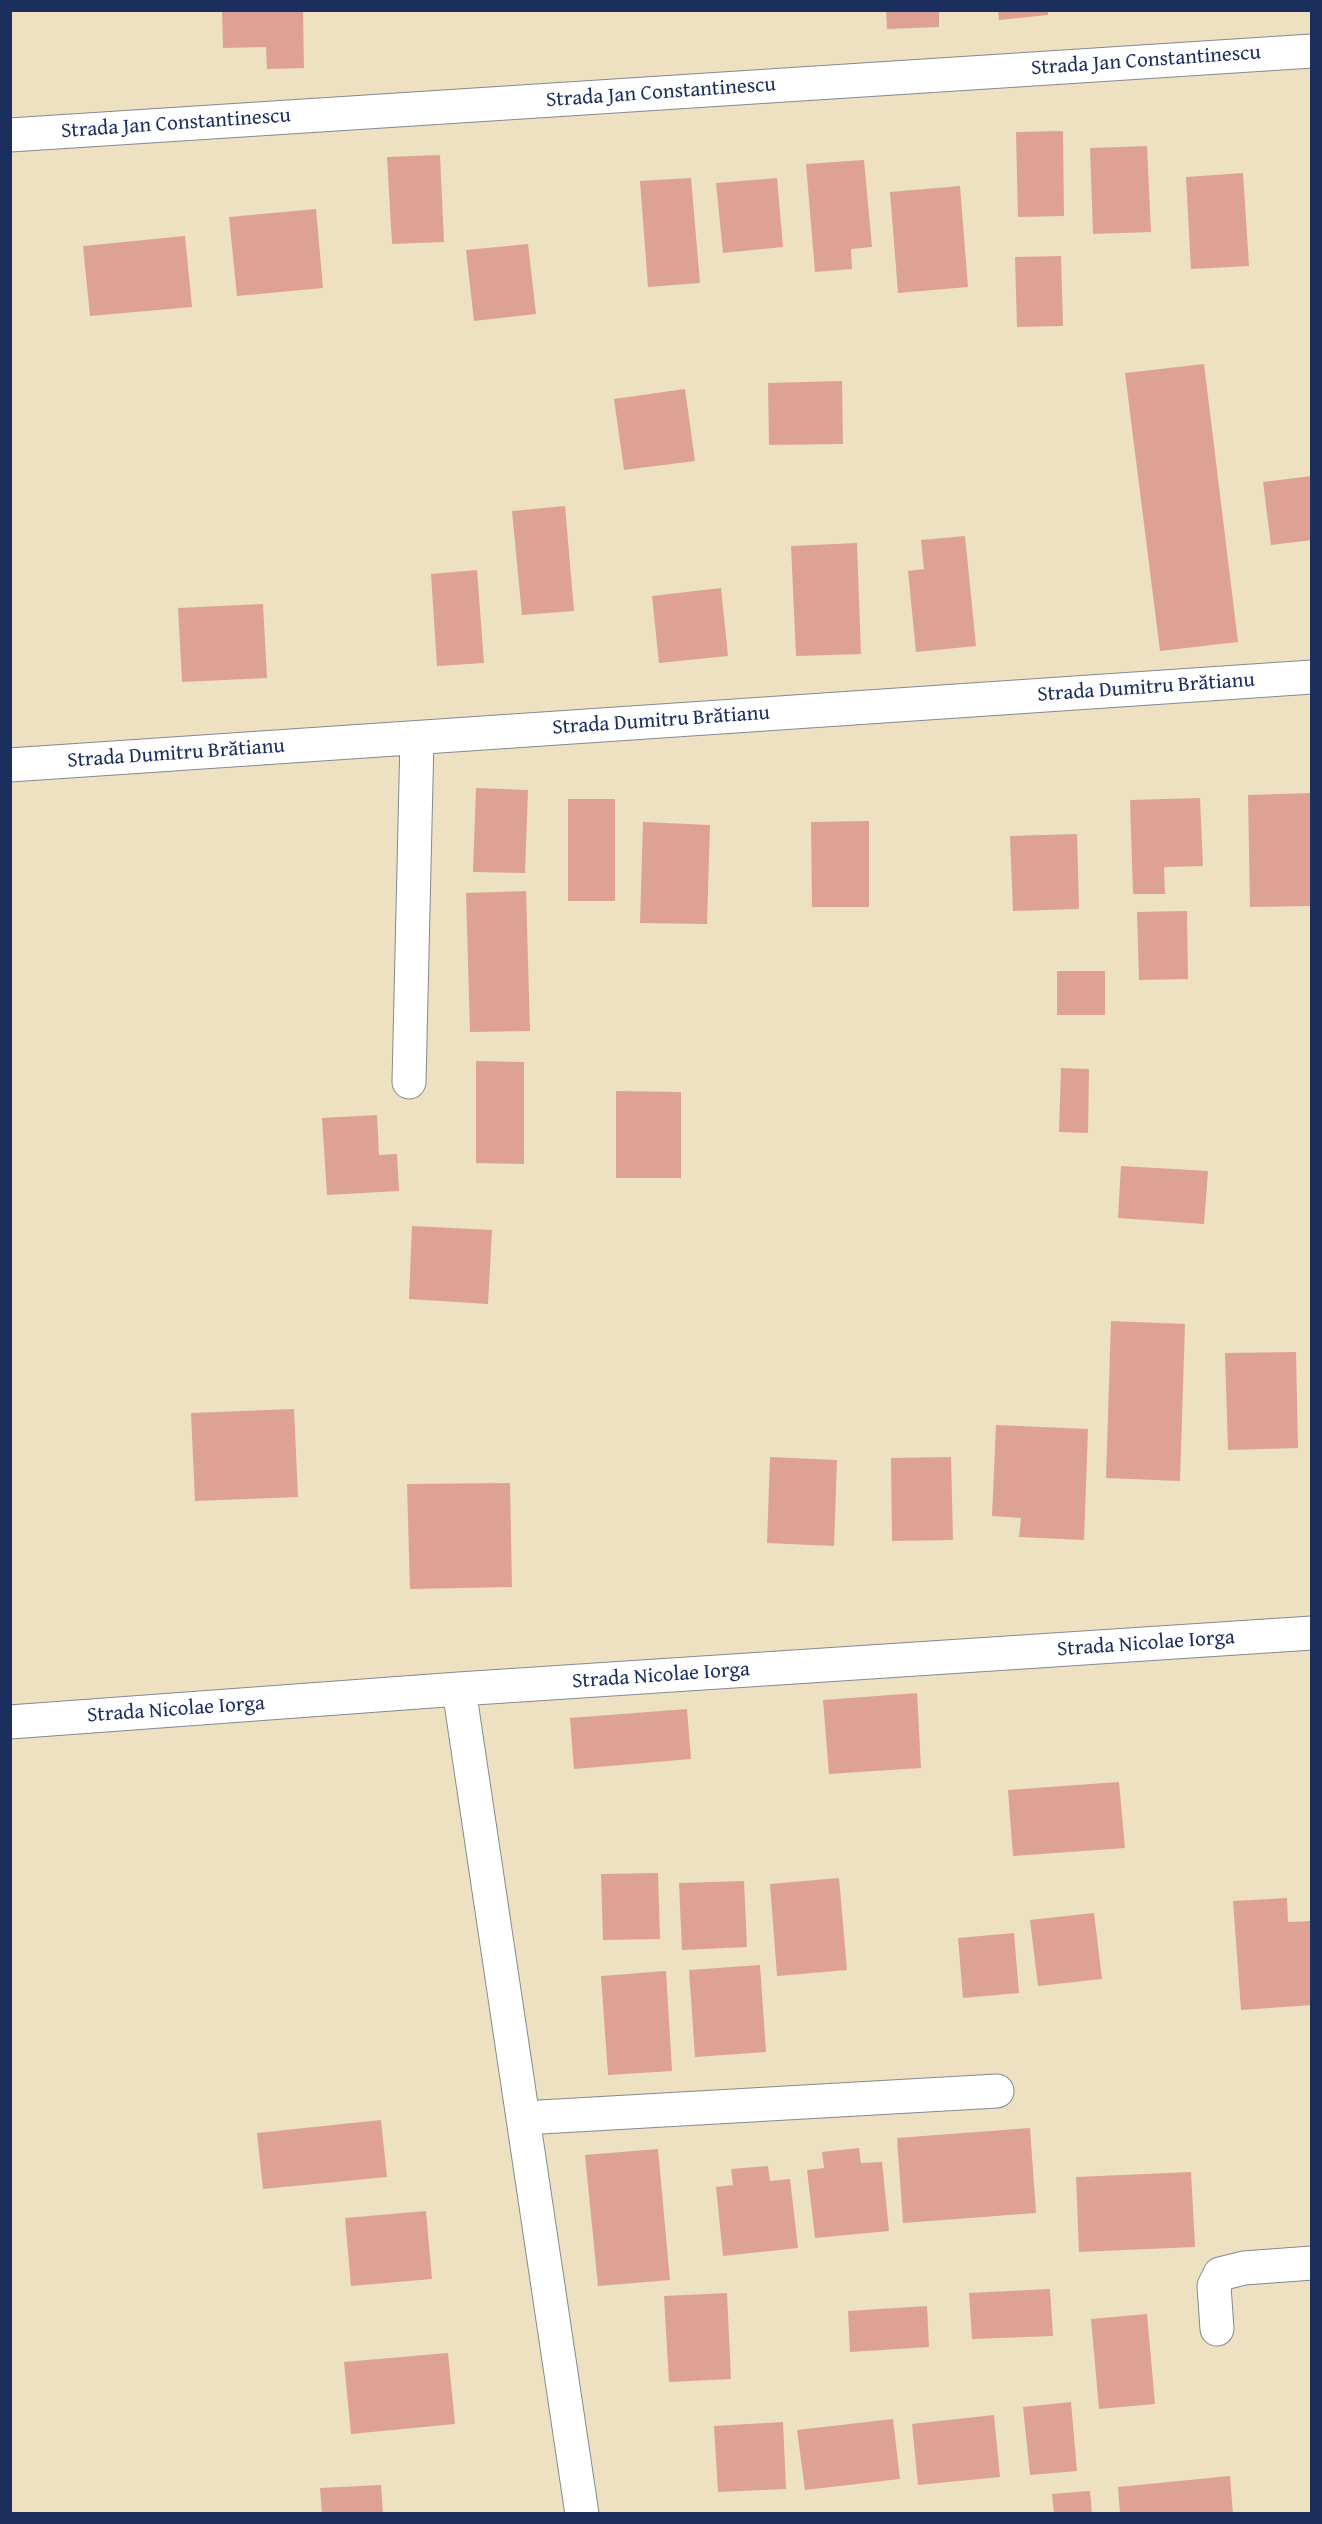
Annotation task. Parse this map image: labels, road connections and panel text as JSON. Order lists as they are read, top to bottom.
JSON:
{
  "streets": {
    "street": ["Strada Jan Constantinescu", "Strada Dumitru Brătianu", "Strada Nicolae Iorga"]
  }
}
